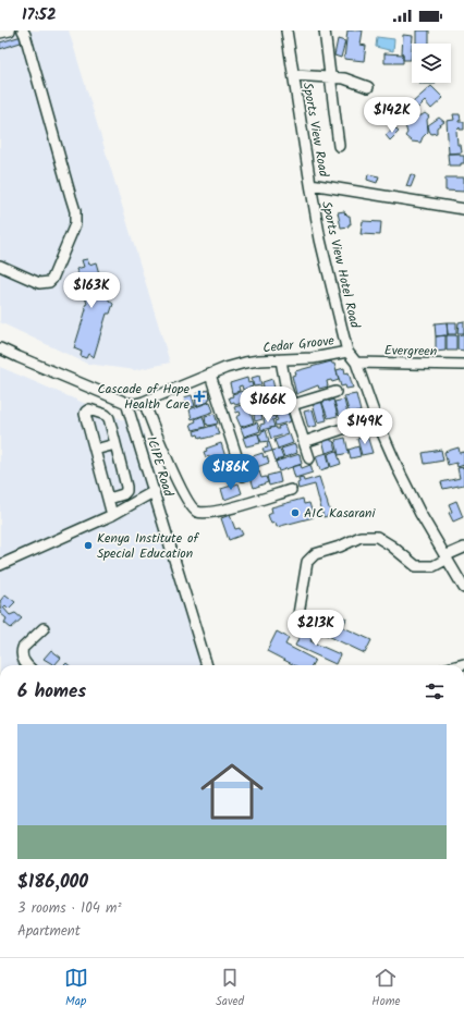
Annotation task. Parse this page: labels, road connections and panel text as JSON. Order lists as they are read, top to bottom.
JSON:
{
  "streets": {
    "street": [
      "Sports View Road",
      "Sports View Hotel Road",
      "Cedar Groove",
      "Evergreen",
      "ICIPE Road"
    ]
  },
  "crossings": [
    ["Sports View Road", "Sports View Hotel Road"],
    ["Sports View Hotel Road", "Cedar Groove"],
    ["Cedar Groove", "Evergreen"],
    ["Cedar Groove", "ICIPE Road"]
  ],
  "places": {
    "health": ["Cascade of Hope Health Care"],
    "other": ["AIC Kasarani", "Kenya Institute of Special Education"]
  },
  "page": {
    "status": "17:52",
    "price": [
      "$142K",
      "$163K",
      "$166K",
      "$149K",
      "$186K",
      "$213K"
    ],
    "heading": "6 homes",
    "list": [
      {
        "name": "$186,000",
        "note": "3 rooms · 104 m² · Apartment"
      }
    ],
    "tabs": ["Map", "Saved", "Home"]
  }
}
